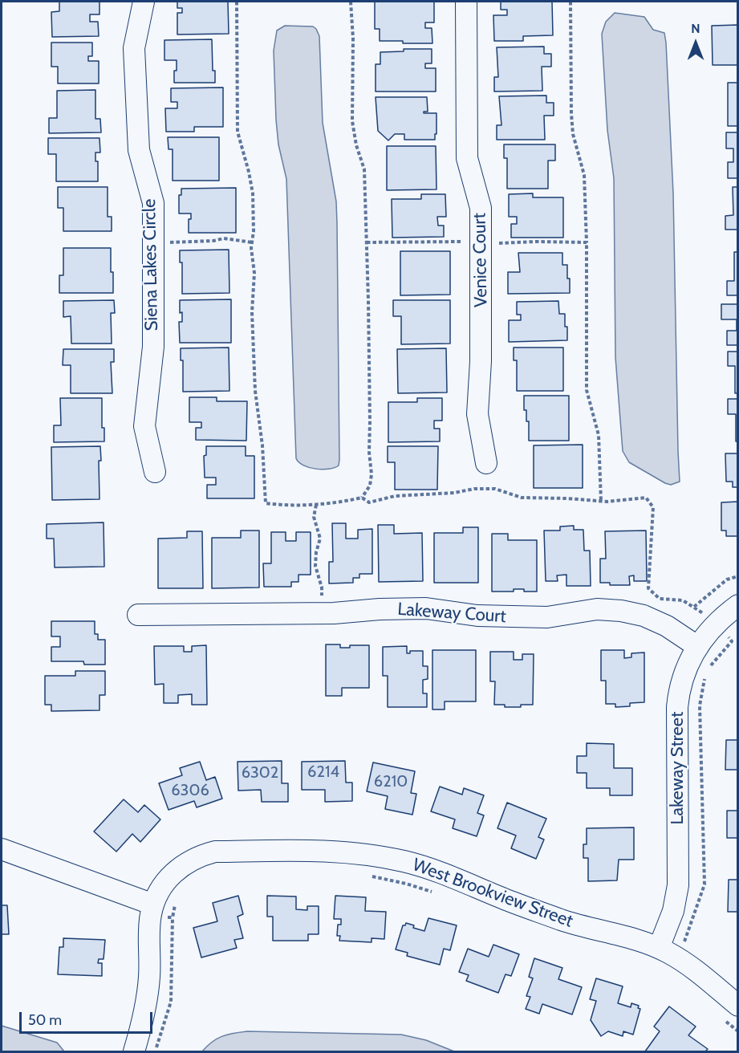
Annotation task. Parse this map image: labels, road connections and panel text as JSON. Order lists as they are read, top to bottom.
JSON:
{
  "streets": {
    "street": [
      "Venice Court",
      "Siena Lakes Circle",
      "Lakeway Court",
      "Lakeway Street",
      "West Brookview Street"
    ]
  },
  "crossings": [
    ["Lakeway Court", "Lakeway Street"],
    ["Lakeway Street", "West Brookview Street"]
  ],
  "house_numbers": [
    "6214",
    "6302",
    "6210",
    "6306"
  ],
  "scale_bar": "50 m",
  "north": "top"
}
